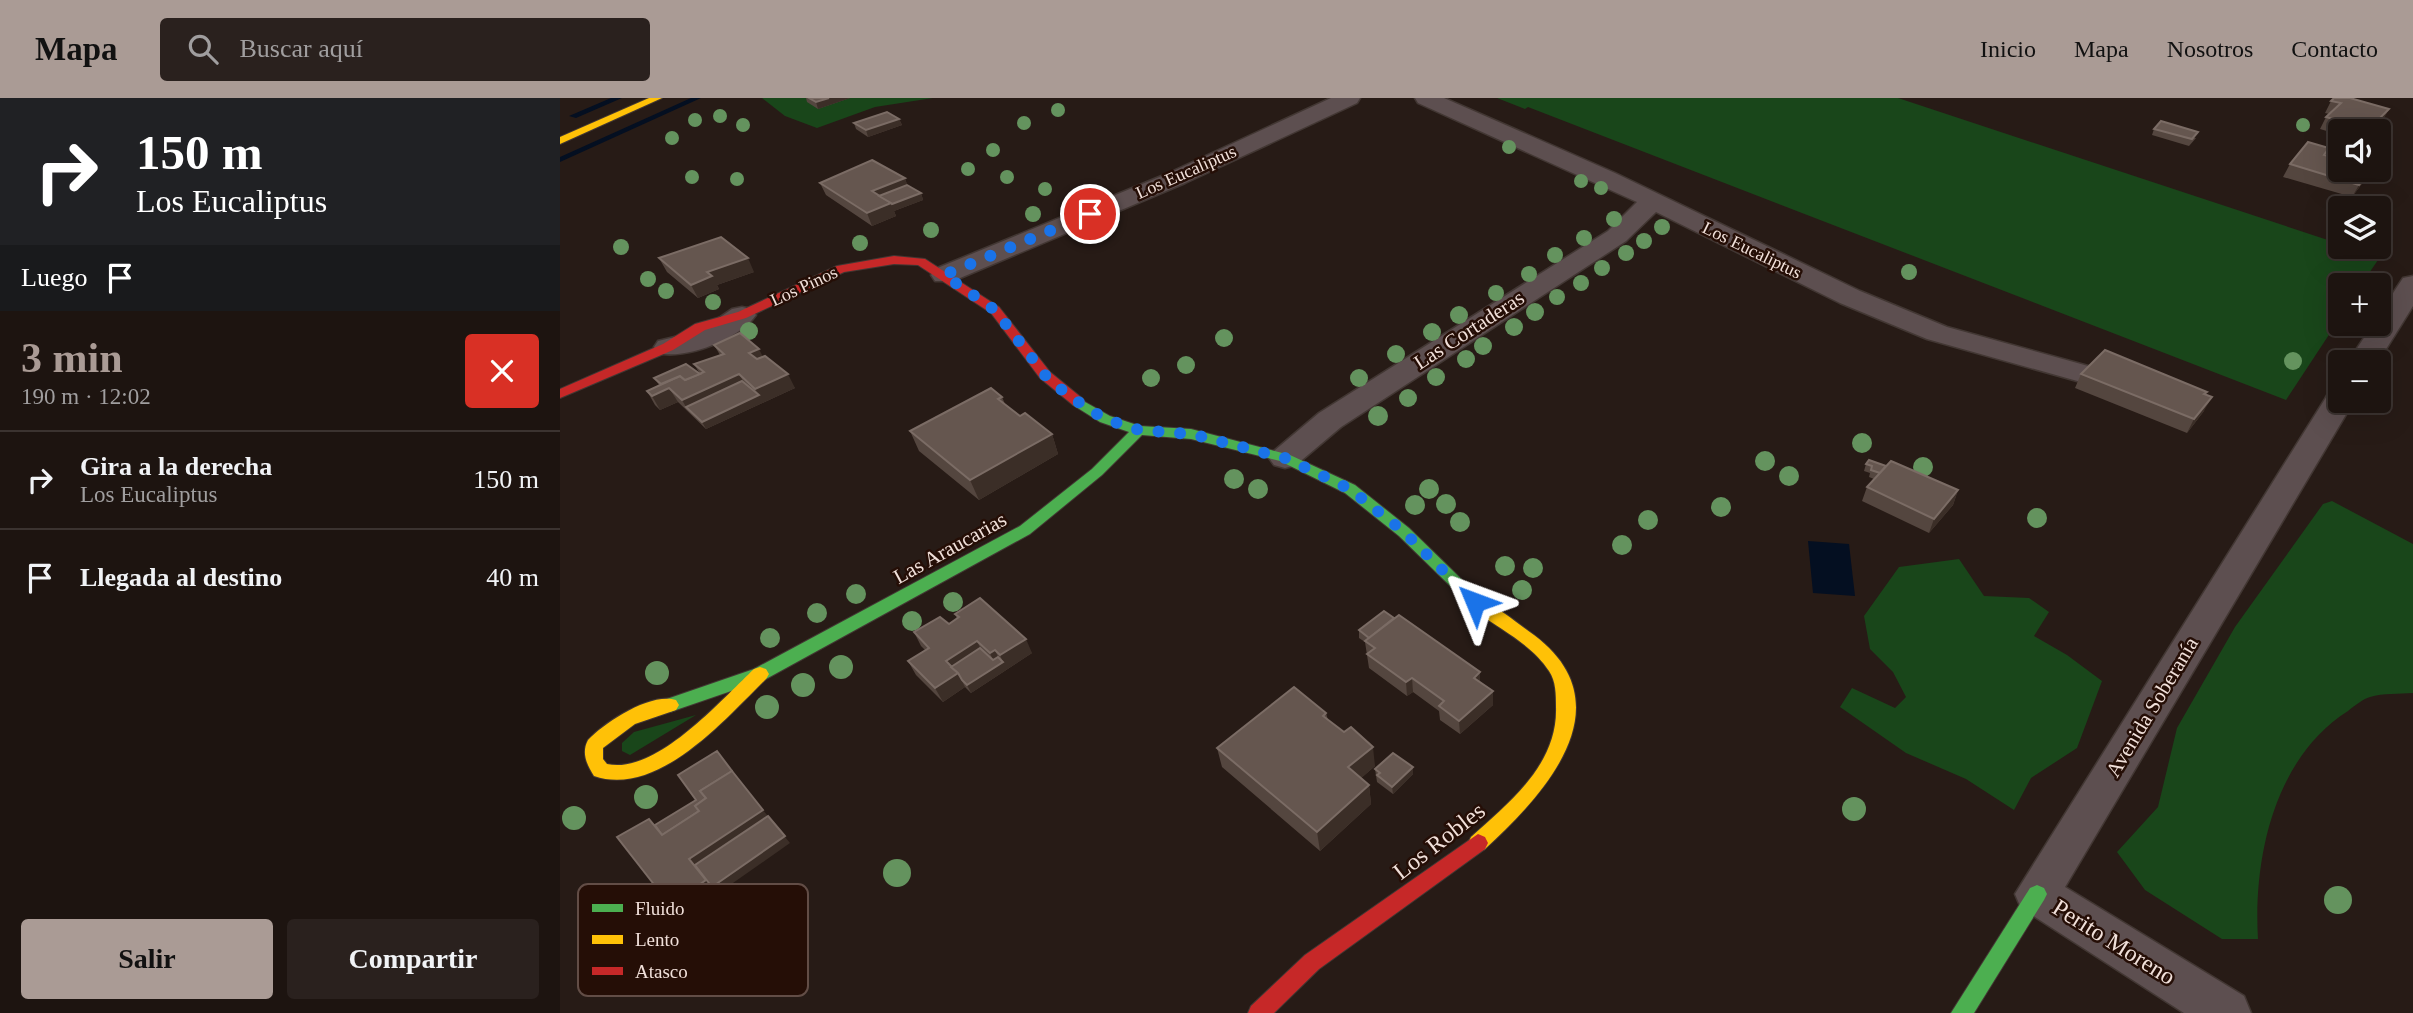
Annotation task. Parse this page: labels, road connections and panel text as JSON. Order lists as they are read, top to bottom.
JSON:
{
  "streets": {
    "street": [
      "Los Eucaliptus",
      "Los Pinos",
      "Las Cortaderas",
      "Las Araucarias",
      "Avenida Soberanía",
      "Los Robles",
      "Perito Moreno"
    ]
  },
  "crossings": [
    ["Los Eucaliptus", "Los Pinos"],
    ["Los Eucaliptus", "Las Cortaderas"],
    ["Los Pinos", "Las Cortaderas"],
    ["Los Pinos", "Las Araucarias"],
    ["Los Pinos", "Los Robles"],
    ["Avenida Soberanía", "Perito Moreno"]
  ],
  "legend": ["Fluido", "Lento", "Atasco"],
  "page": {
    "header": "Mapa",
    "search": "Buscar aquí",
    "nav": [
      "Inicio",
      "Mapa",
      "Nosotros",
      "Contacto"
    ],
    "turn": ["150 m", "Los Eucaliptus"],
    "map_buttons": ["+", "−"],
    "then": "Luego",
    "heading": ["3 min", "190 m · 12:02"],
    "list": [
      {
        "name": "Gira a la derecha",
        "note": "Los Eucaliptus",
        "value": "150 m"
      },
      {
        "name": "Llegada al destino",
        "value": "40 m"
      }
    ],
    "buttons": ["Salir", "Compartir"]
  }
}
